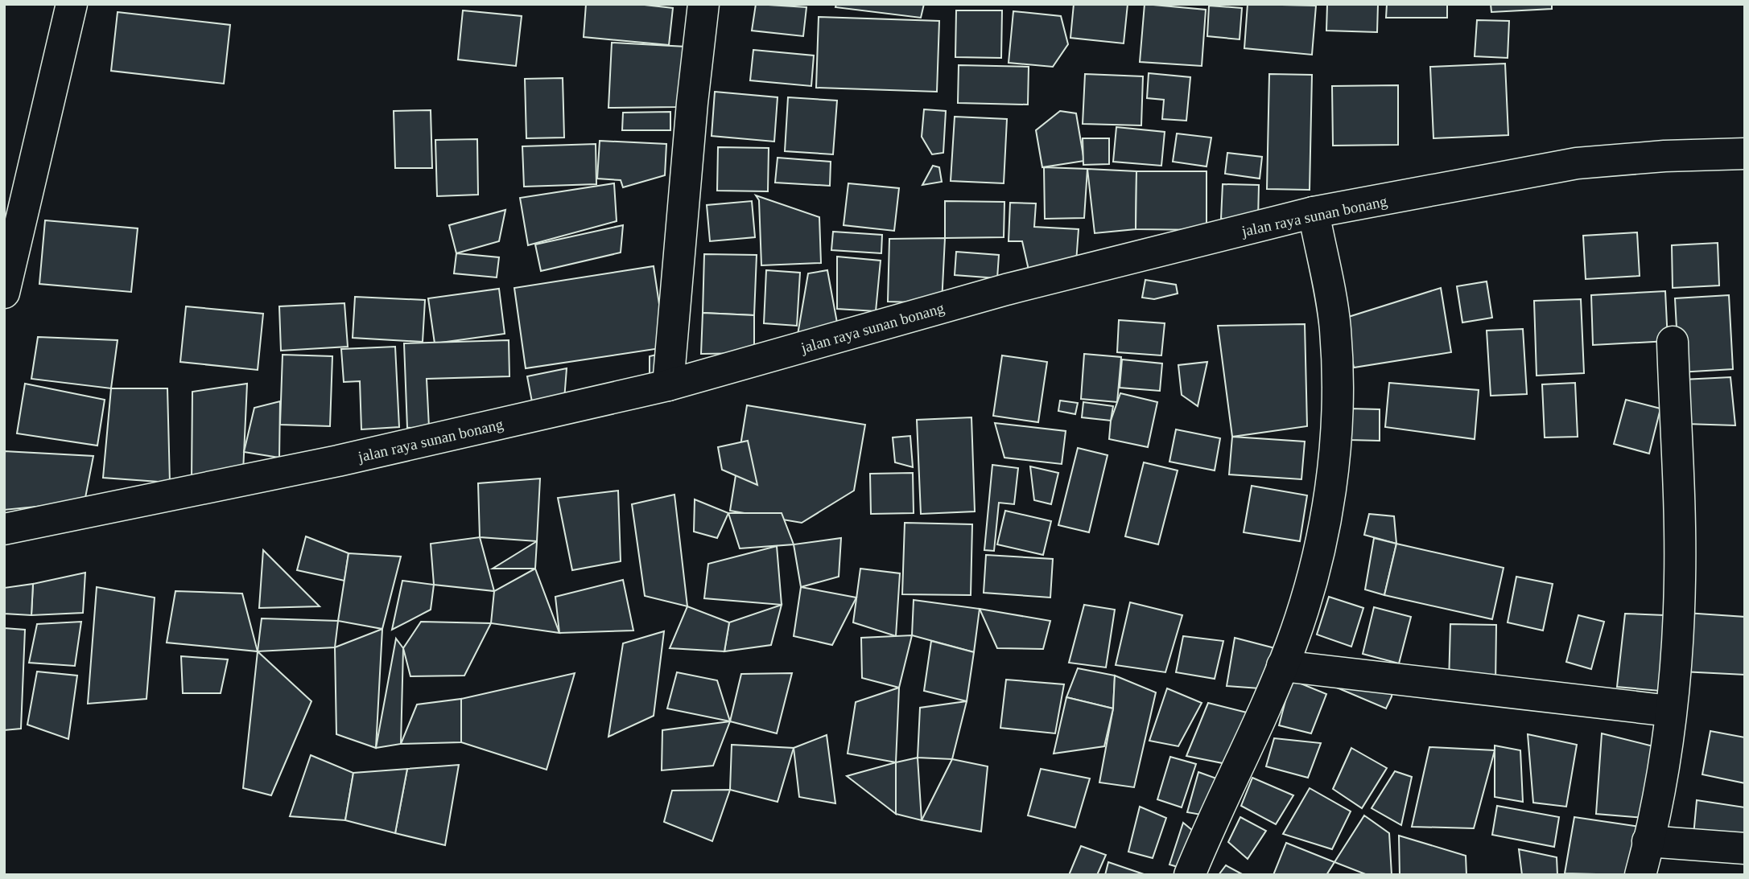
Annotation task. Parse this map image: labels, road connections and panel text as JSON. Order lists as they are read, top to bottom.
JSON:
{
  "streets": {
    "street": ["jalan raya sunan bonang"]
  }
}
